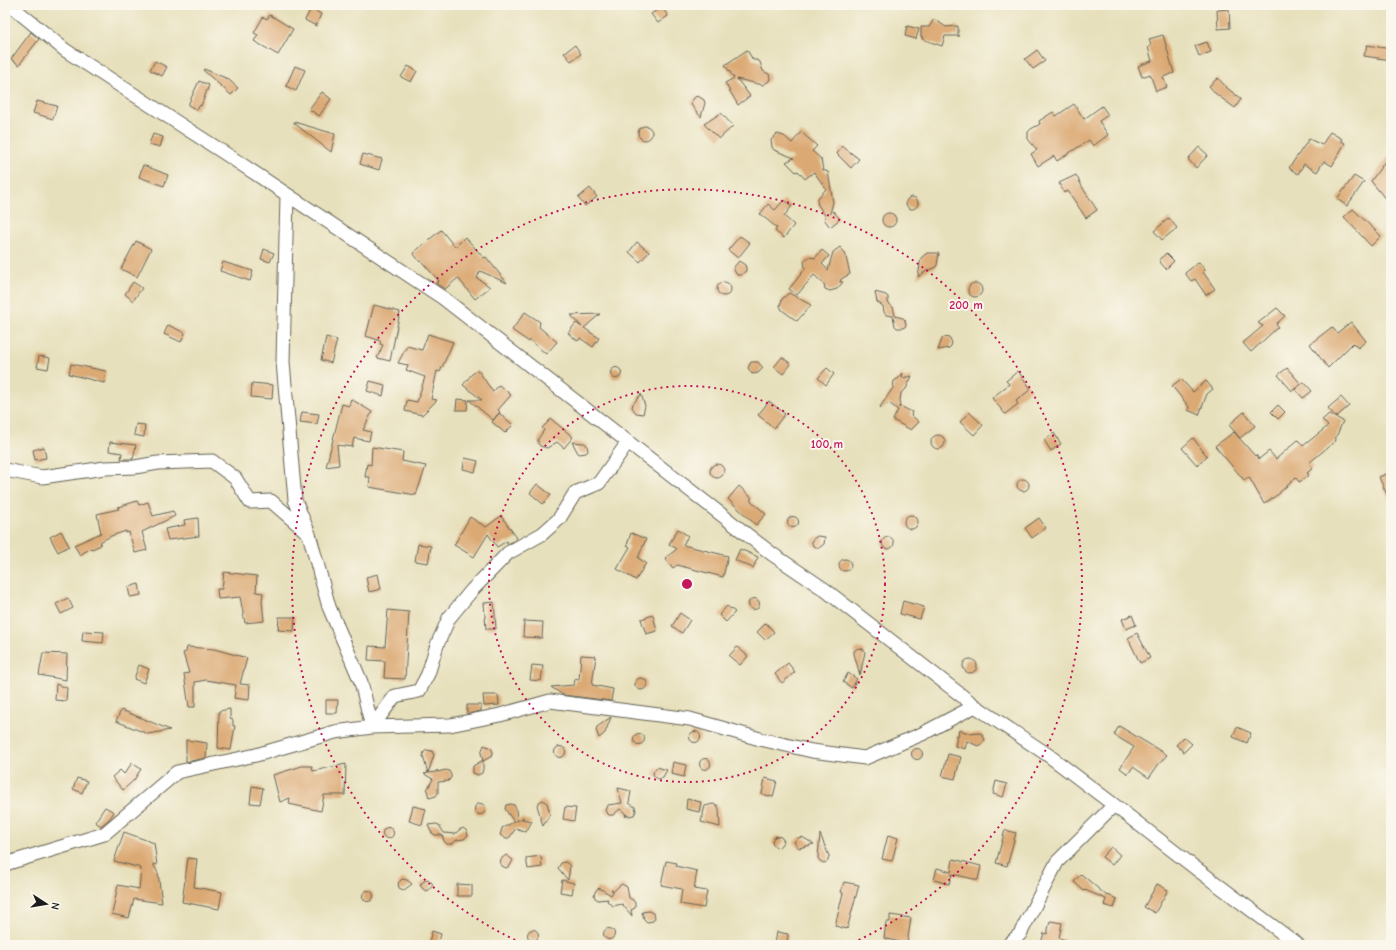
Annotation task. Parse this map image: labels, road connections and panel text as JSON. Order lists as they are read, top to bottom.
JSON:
{
  "north": "right",
  "rings": ["200 m", "100 m"]
}
